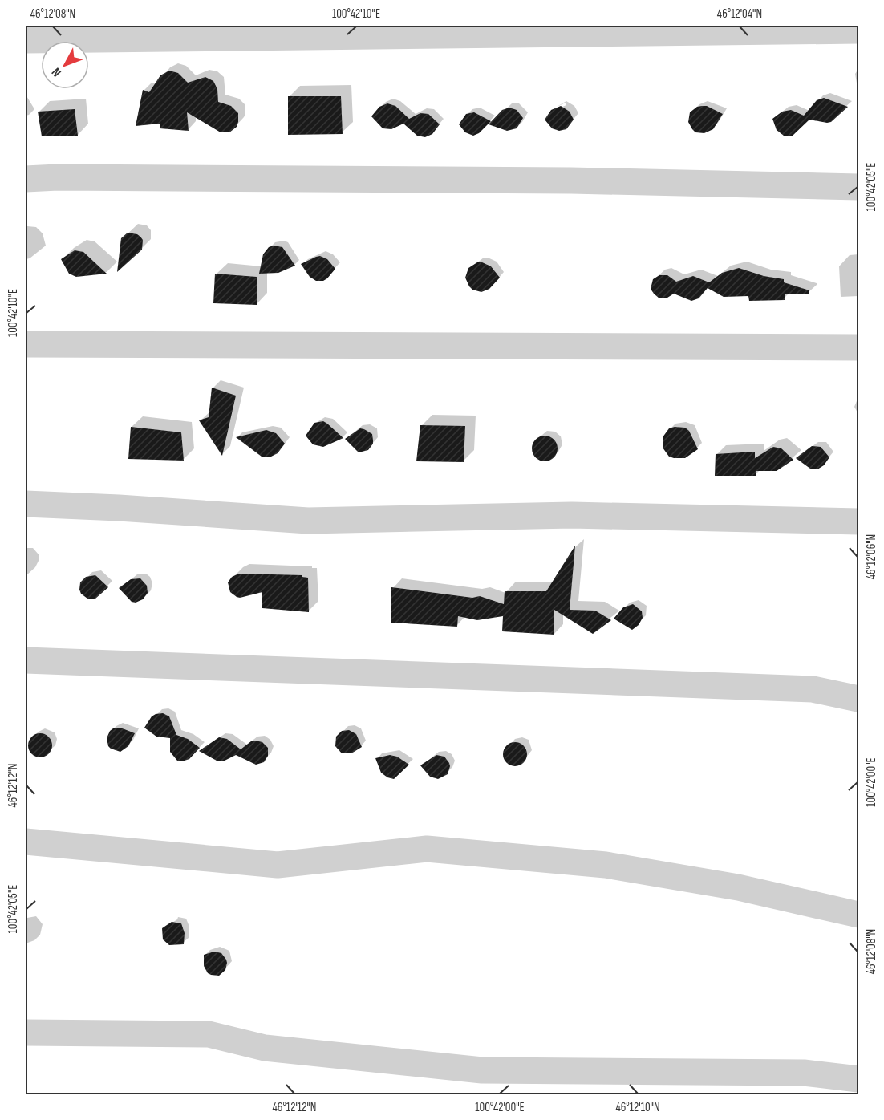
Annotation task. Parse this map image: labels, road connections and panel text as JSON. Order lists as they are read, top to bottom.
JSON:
{
  "north": "bottom left",
  "coordinates": [
    "46°12'08\"N",
    "100°42'10\"E",
    "46°12'04\"N",
    "100°42'05\"E",
    "46°12'06\"N",
    "100°42'00\"E",
    "46°12'12\"N",
    "46°12'10\"N"
  ]
}
